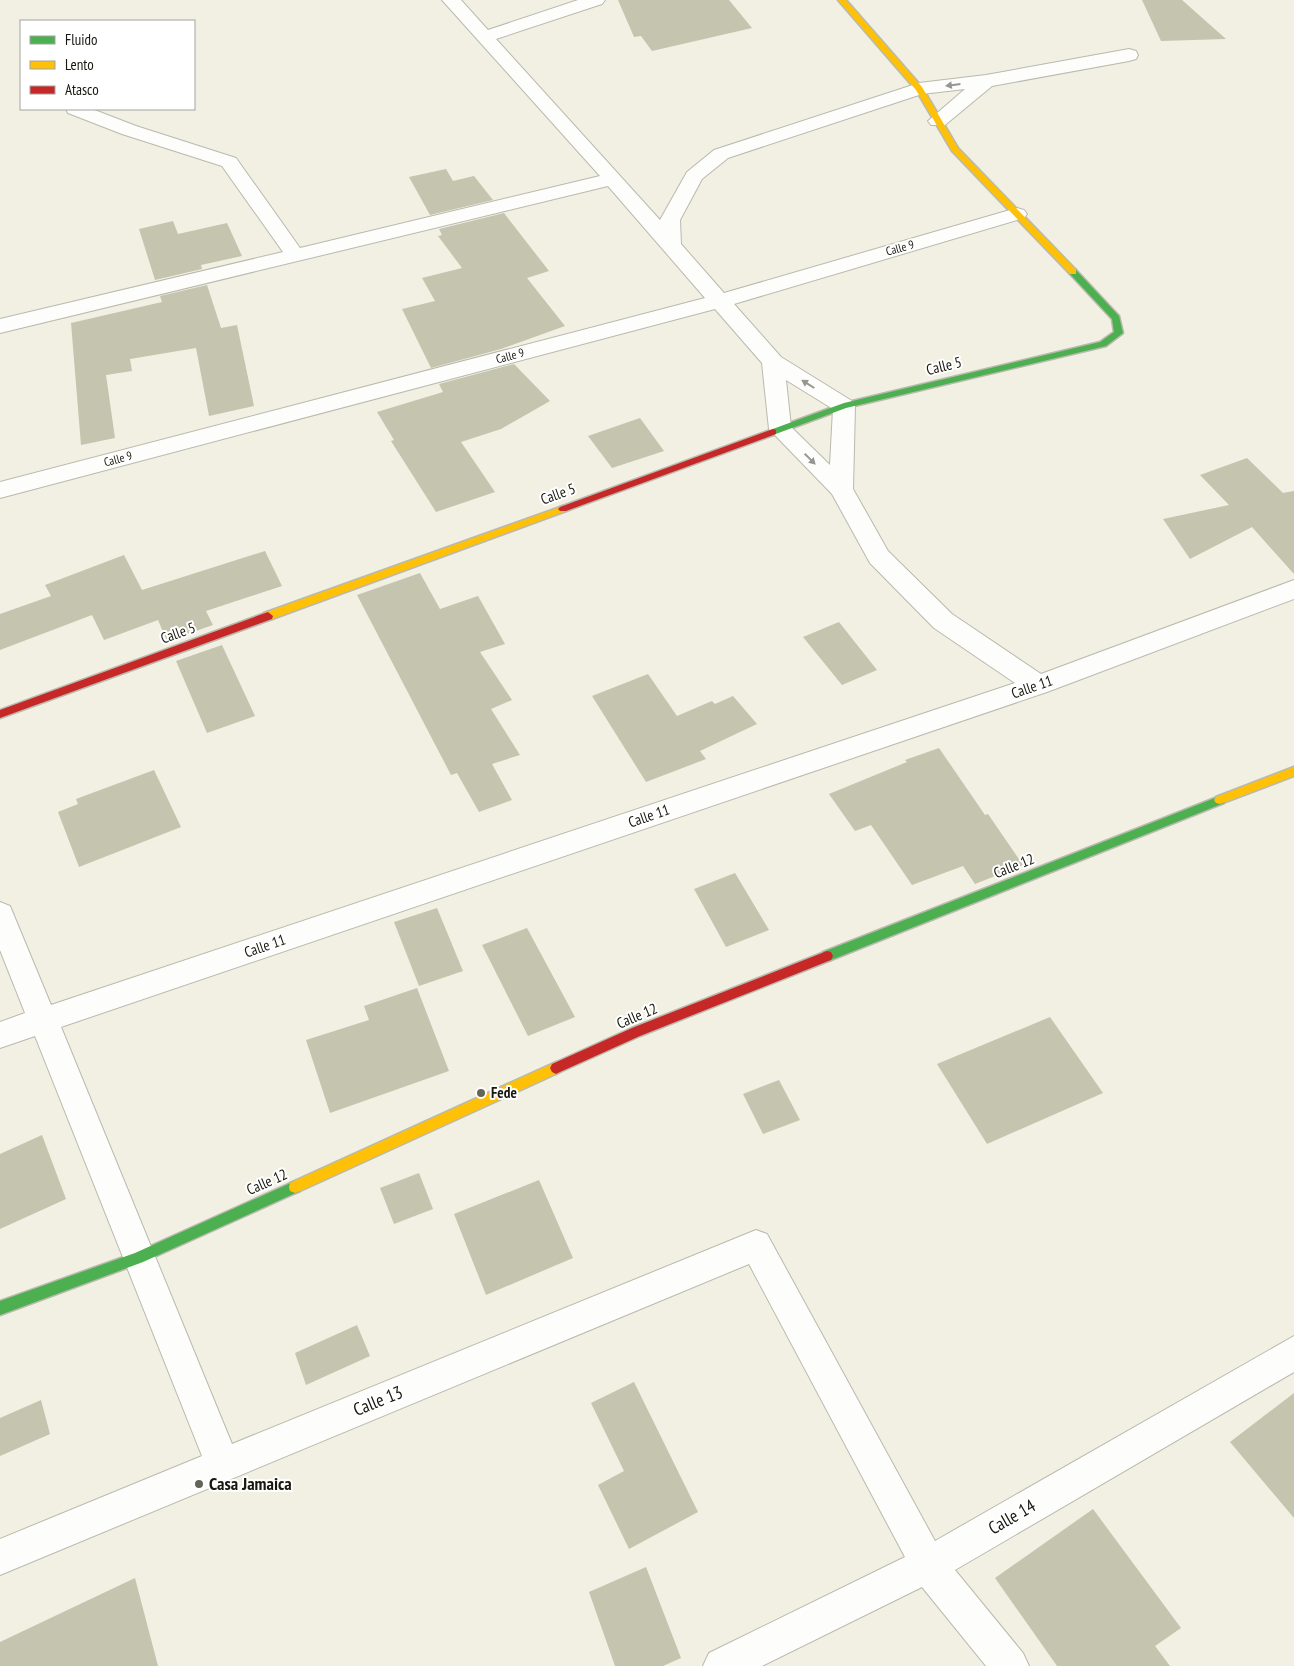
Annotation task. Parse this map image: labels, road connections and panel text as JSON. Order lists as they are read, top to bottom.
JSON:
{
  "streets": {
    "street": [
      "Calle 9",
      "Calle 5",
      "Calle 11",
      "Calle 12",
      "Calle 13",
      "Calle 14"
    ]
  },
  "crossings": [
    ["Calle 9", "Calle 5"],
    ["Calle 13", "Calle 14"]
  ],
  "places": ["Fede", "Casa Jamaica"],
  "legend": ["Fluido", "Lento", "Atasco"]
}
